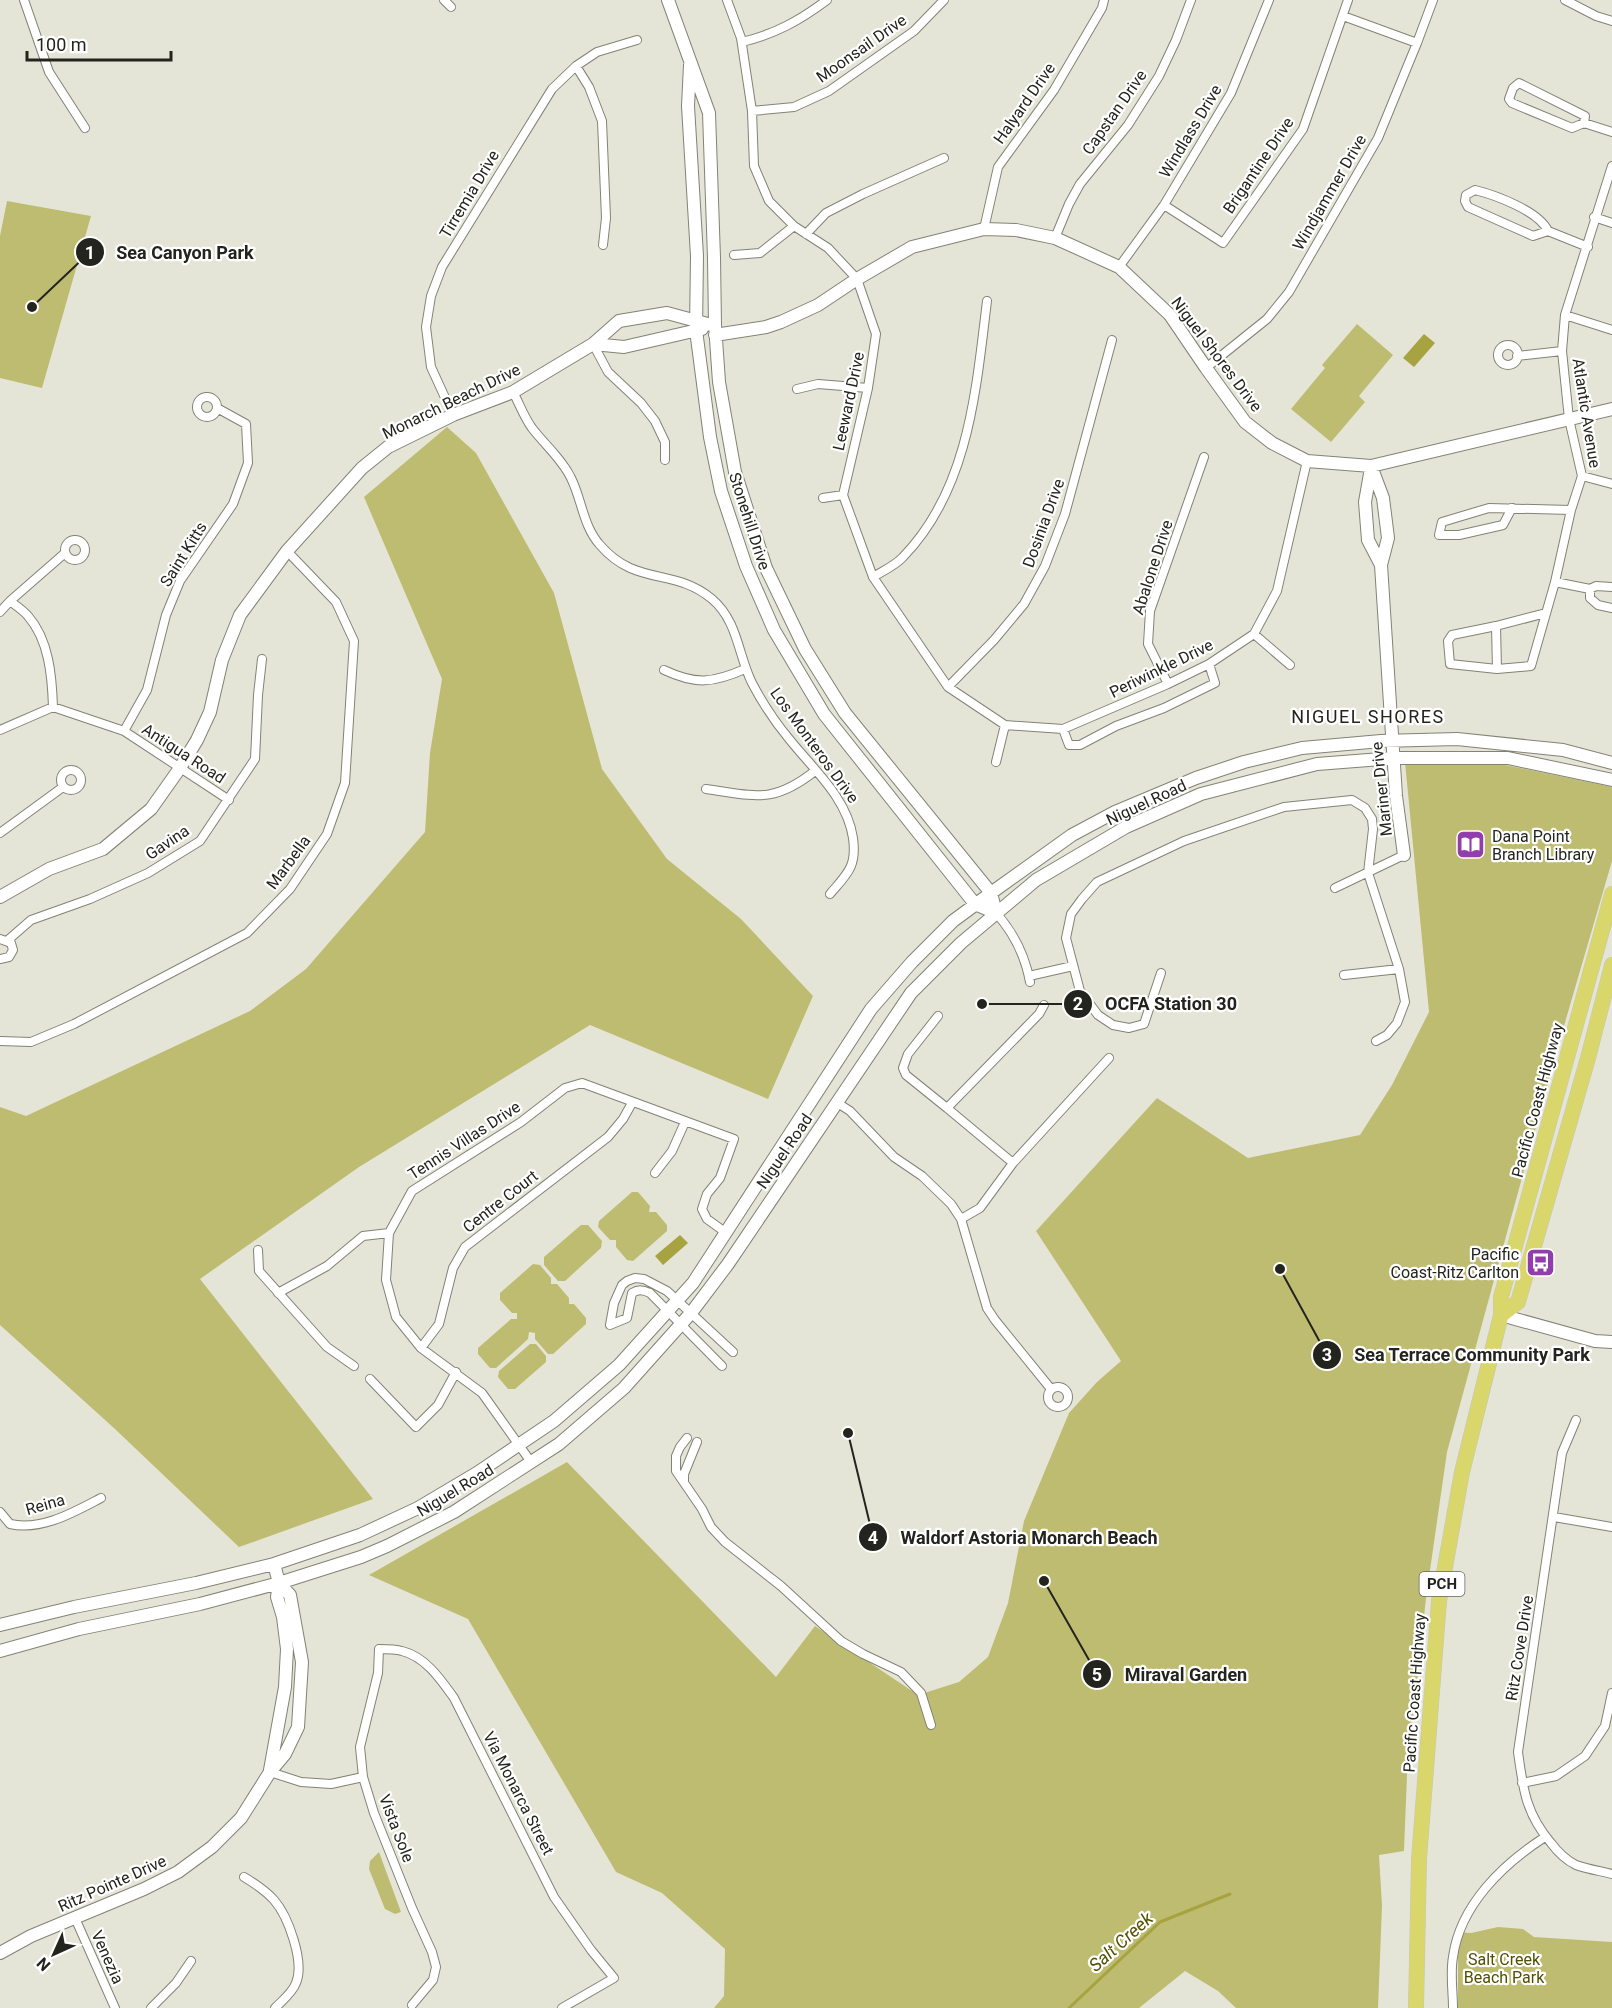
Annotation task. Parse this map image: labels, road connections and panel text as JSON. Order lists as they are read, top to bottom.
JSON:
{
  "streets": {
    "highway": ["Pacific Coast Highway", "PCH"],
    "main road": [
      "Niguel Shores Drive",
      "Monarch Beach Drive",
      "Stonehill Drive",
      "Mariner Drive",
      "Niguel Road",
      "Ritz Pointe Drive"
    ],
    "street": [
      "Moonsail Drive",
      "Halyard Drive",
      "Capstan Drive",
      "Windlass Drive",
      "Brigantine Drive",
      "Windjammer Drive",
      "Tirremia Drive",
      "Leeward Drive",
      "Atlantic Avenue",
      "Dosinia Drive",
      "Saint Kitts",
      "Abalone Drive",
      "Periwinkle Drive",
      "Los Monteros Drive",
      "Antigua Road",
      "Gavina",
      "Marbella",
      "Tennis Villas Drive",
      "Centre Court",
      "Reina",
      "Ritz Cove Drive",
      "Via Monarca Street",
      "Vista Sole",
      "Venezia"
    ]
  },
  "crossings": [
    ["Moonsail Drive", "Leeward Drive"],
    ["Halyard Drive", "Niguel Shores Drive"],
    ["Capstan Drive", "Niguel Shores Drive"],
    ["Windlass Drive", "Brigantine Drive"],
    ["Windlass Drive", "Niguel Shores Drive"],
    ["Windjammer Drive", "Niguel Shores Drive"],
    ["Tirremia Drive", "Monarch Beach Drive"],
    ["Niguel Shores Drive", "Monarch Beach Drive"],
    ["Niguel Shores Drive", "Leeward Drive"],
    ["Niguel Shores Drive", "Atlantic Avenue"],
    ["Niguel Shores Drive", "Stonehill Drive"],
    ["Niguel Shores Drive", "Periwinkle Drive"],
    ["Niguel Shores Drive", "Mariner Drive"],
    ["Monarch Beach Drive", "Stonehill Drive"],
    ["Monarch Beach Drive", "Los Monteros Drive"],
    ["Monarch Beach Drive", "Antigua Road"],
    ["Monarch Beach Drive", "Marbella"],
    ["Stonehill Drive", "Niguel Road"],
    ["Saint Kitts", "Antigua Road"],
    ["Abalone Drive", "Periwinkle Drive"],
    ["Antigua Road", "Gavina"],
    ["Mariner Drive", "Niguel Road"],
    ["Niguel Road", "Tennis Villas Drive"],
    ["Niguel Road", "Ritz Pointe Drive"],
    ["Tennis Villas Drive", "Centre Court"],
    ["Via Monarca Street", "Vista Sole"],
    ["Ritz Pointe Drive", "Venezia"]
  ],
  "districts": ["NIGUEL SHORES"],
  "water": ["Salt Creek"],
  "parks": ["Salt Creek Beach Park"],
  "places": {
    "other": [
      "Sea Canyon Park",
      "OCFA Station 30",
      "Sea Terrace Community Park",
      "Waldorf Astoria Monarch Beach",
      "Miraval Garden"
    ],
    "library": ["Dana Point Branch Library"],
    "bus stop": ["Pacific Coast-Ritz Carlton"]
  },
  "scale_bar": "100 m",
  "north": "bottom left"
}
